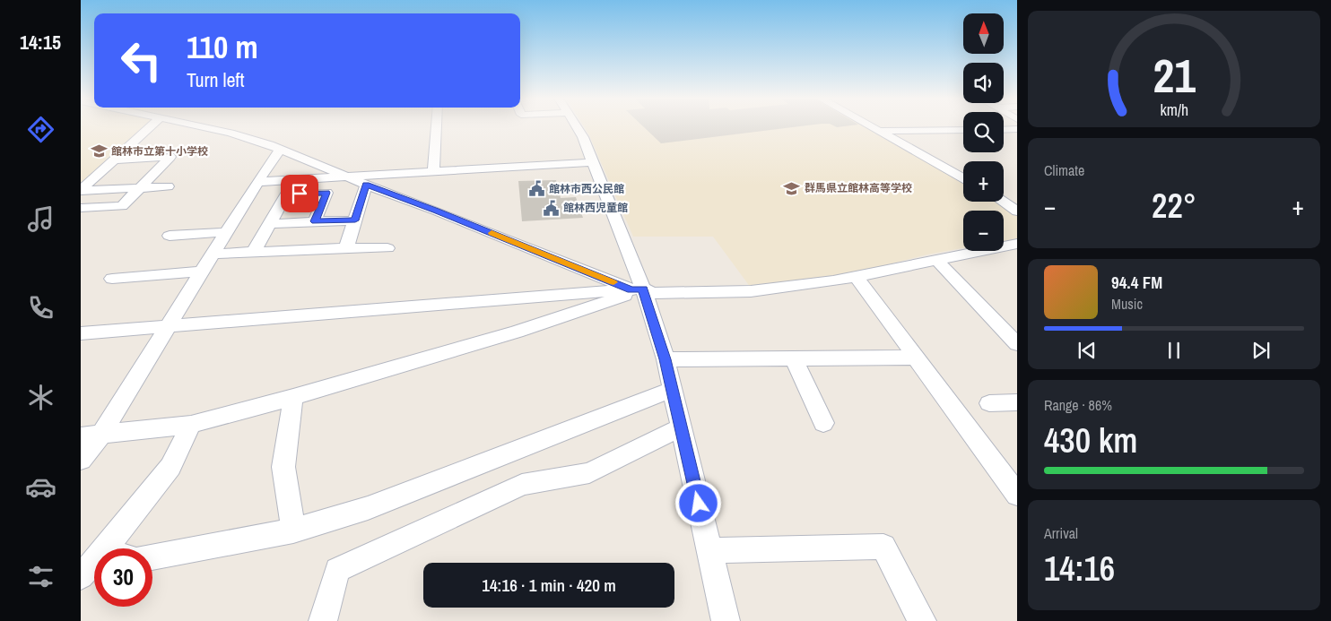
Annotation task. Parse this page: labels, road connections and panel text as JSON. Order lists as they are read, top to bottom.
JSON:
{
  "places": {
    "school or university": ["館林市立第十小学校", "群馬県立館林高等学校"],
    "public building": ["館林市西公民館", "館林西児童館"]
  },
  "north": "top",
  "page": {
    "tabs": "14:15",
    "map_buttons": ["+", "−"],
    "turn": ["110 m", "Turn left"],
    "tile": [
      "Climate",
      ["Range · 86%", "430 km"],
      ["Arrival", "14:16"]
    ],
    "heat": ["−", "22°", "+"],
    "song": ["94.4 FM", "Music"],
    "limit": "30",
    "trip": "14:16 · 1 min · 420 m",
    "gauge": ["21", "km/h"]
  }
}
